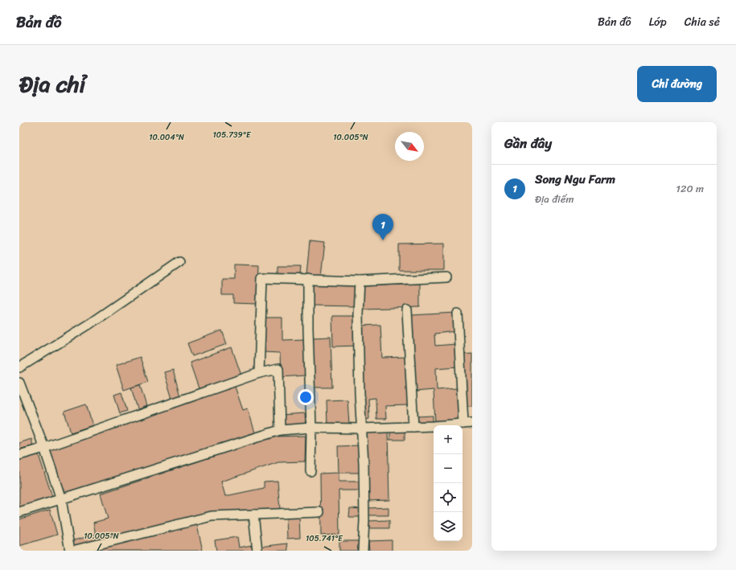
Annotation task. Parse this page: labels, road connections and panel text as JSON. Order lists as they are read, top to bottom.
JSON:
{
  "north": "bottom right",
  "page": {
    "header": "Bản đồ",
    "nav": ["Bản đồ", "Lớp", "Chia sẻ"],
    "title": "Địa chỉ",
    "buttons": "Chỉ đường",
    "heading": "Gần đây",
    "list": [
      {
        "mark": "1",
        "name": "Song Ngu Farm",
        "note": "Địa điểm",
        "value": "120 m"
      }
    ],
    "pins": "1",
    "map_buttons": ["+", "−"]
  },
  "coordinates": [
    "105.739°E",
    "10.004°N",
    "10.005°N",
    "105.741°E"
  ]
}
